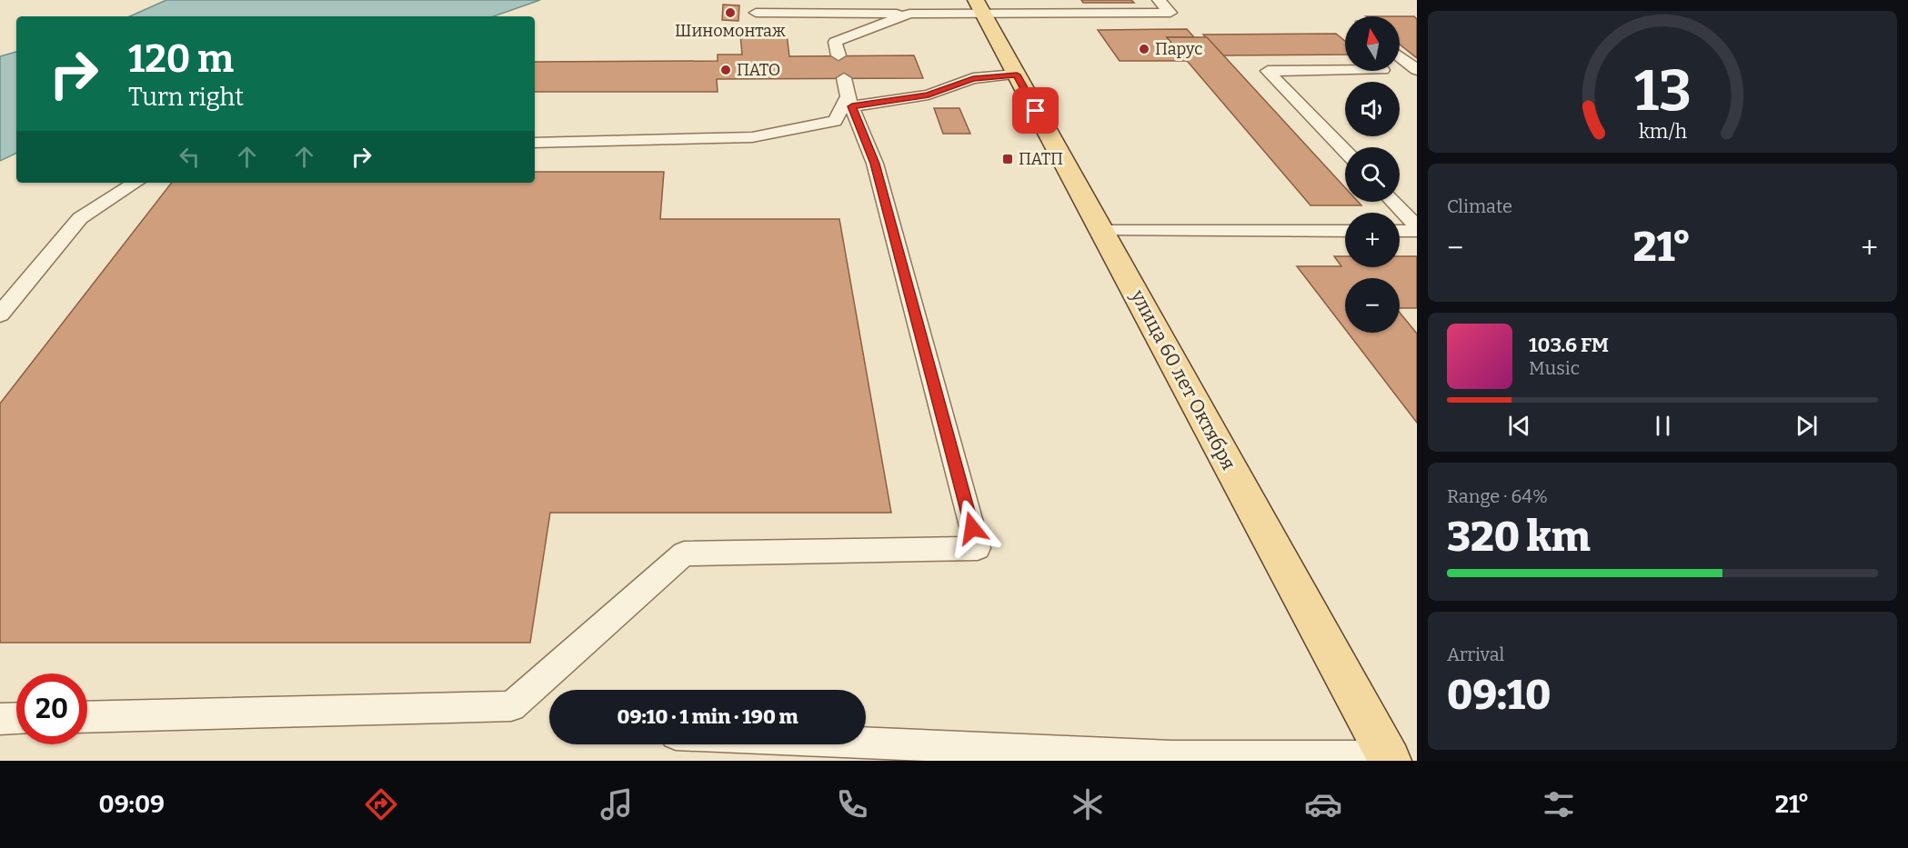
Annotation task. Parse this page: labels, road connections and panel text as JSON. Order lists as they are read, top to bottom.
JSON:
{
  "streets": {
    "main road": ["улица 60 лет Октября"]
  },
  "places": {
    "other": ["Шиномонтаж", "Парус", "ПАТО"],
    "transit": ["ПАТП"]
  },
  "north": "top",
  "page": {
    "map_buttons": ["+", "−"],
    "turn": ["120 m", "Turn right"],
    "tile": [
      "Climate",
      ["Range · 64%", "320 km"],
      ["Arrival", "09:10"]
    ],
    "heat": ["−", "21°", "+"],
    "song": ["103.6 FM", "Music"],
    "limit": "20",
    "trip": "09:10 · 1 min · 190 m",
    "tabs": ["09:09", "21°"],
    "gauge": ["13", "km/h"]
  }
}
